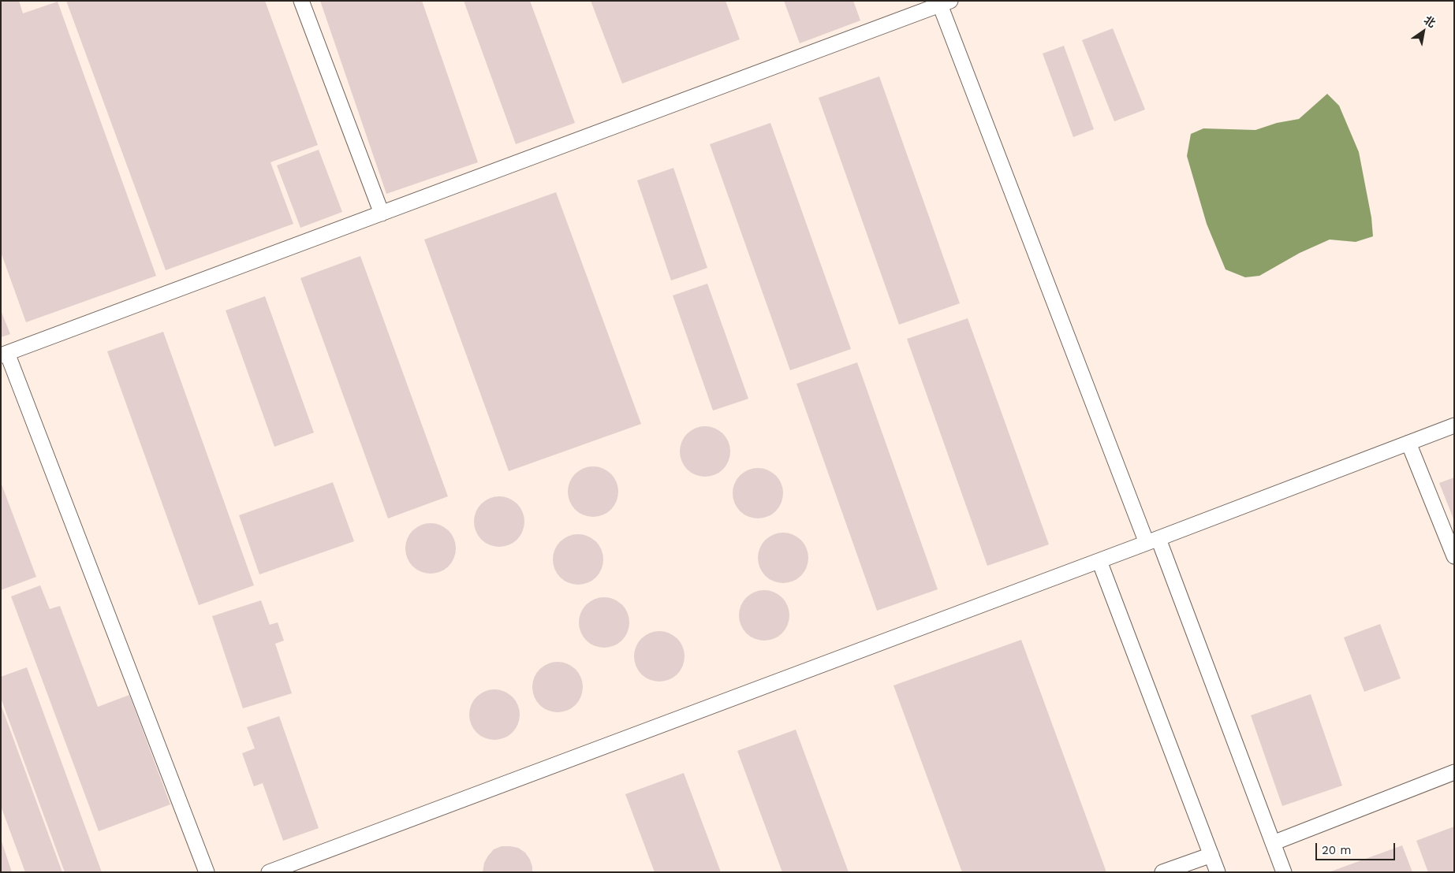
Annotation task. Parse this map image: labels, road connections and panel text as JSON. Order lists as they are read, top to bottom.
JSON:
{
  "scale_bar": "20 m",
  "north": "top right"
}
